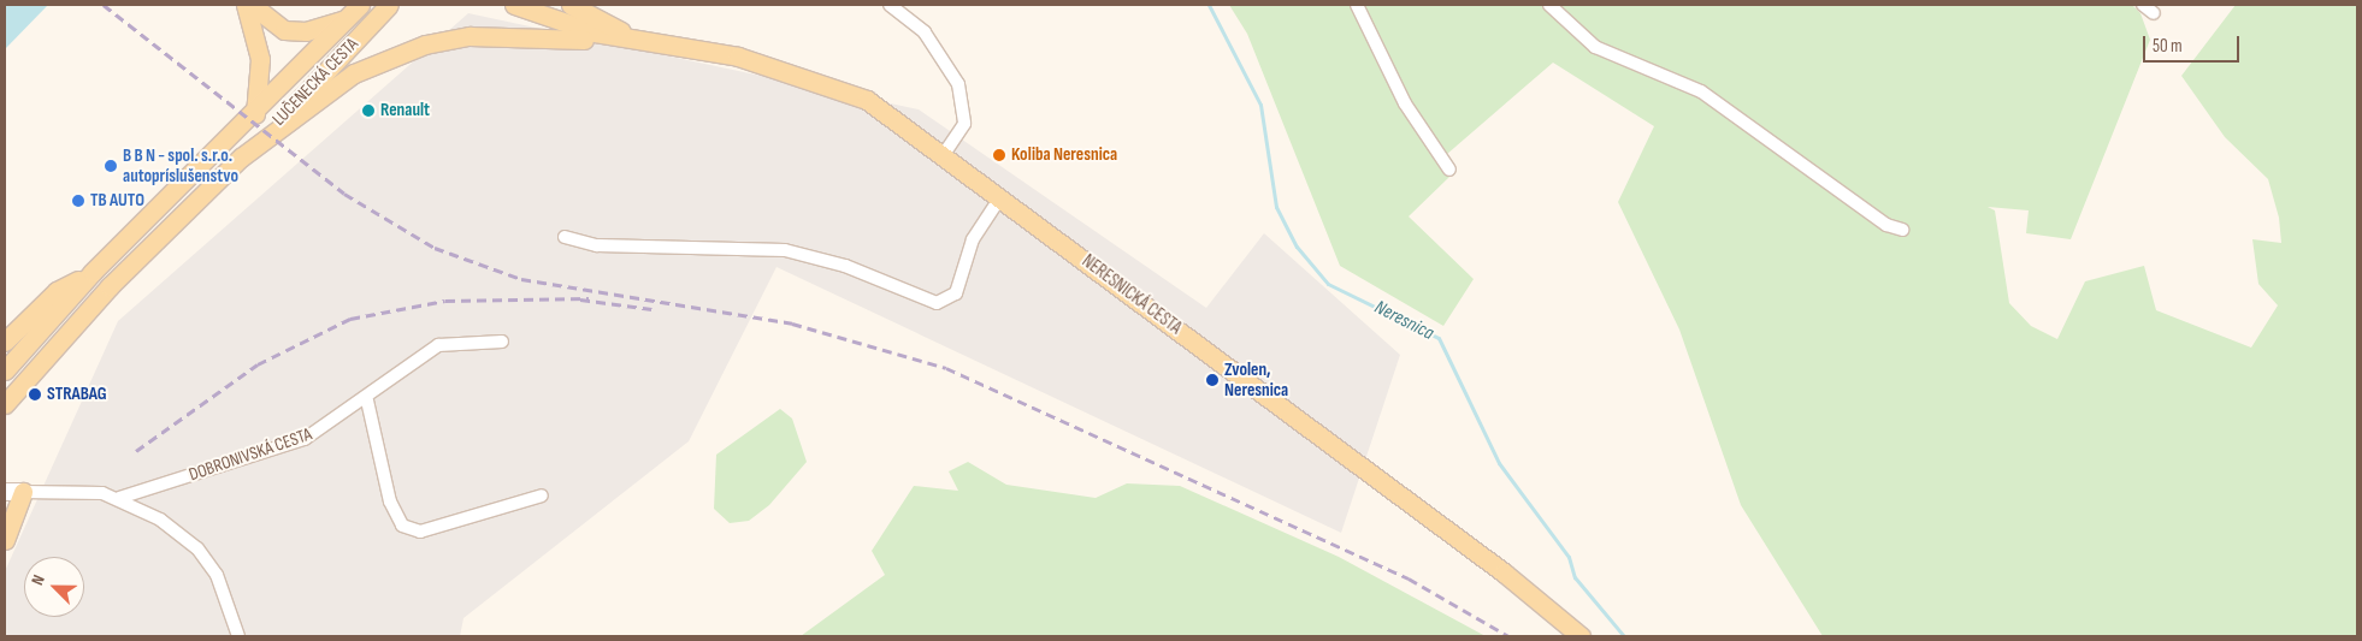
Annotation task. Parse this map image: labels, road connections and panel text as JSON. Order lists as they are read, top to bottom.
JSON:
{
  "streets": {
    "main road": ["LUČENECKÁ CESTA", "NERESNICKÁ CESTA"],
    "street": ["DOBRONIVSKÁ CESTA"]
  },
  "water": ["Neresnica"],
  "places": [
    "Renault",
    "Koliba Neresnica",
    "B B N - spol. s.r.o. autopríslušenstvo",
    "TB AUTO",
    "Zvolen, Neresnica",
    "STRABAG"
  ],
  "scale_bar": "50 m",
  "north": "top left"
}
